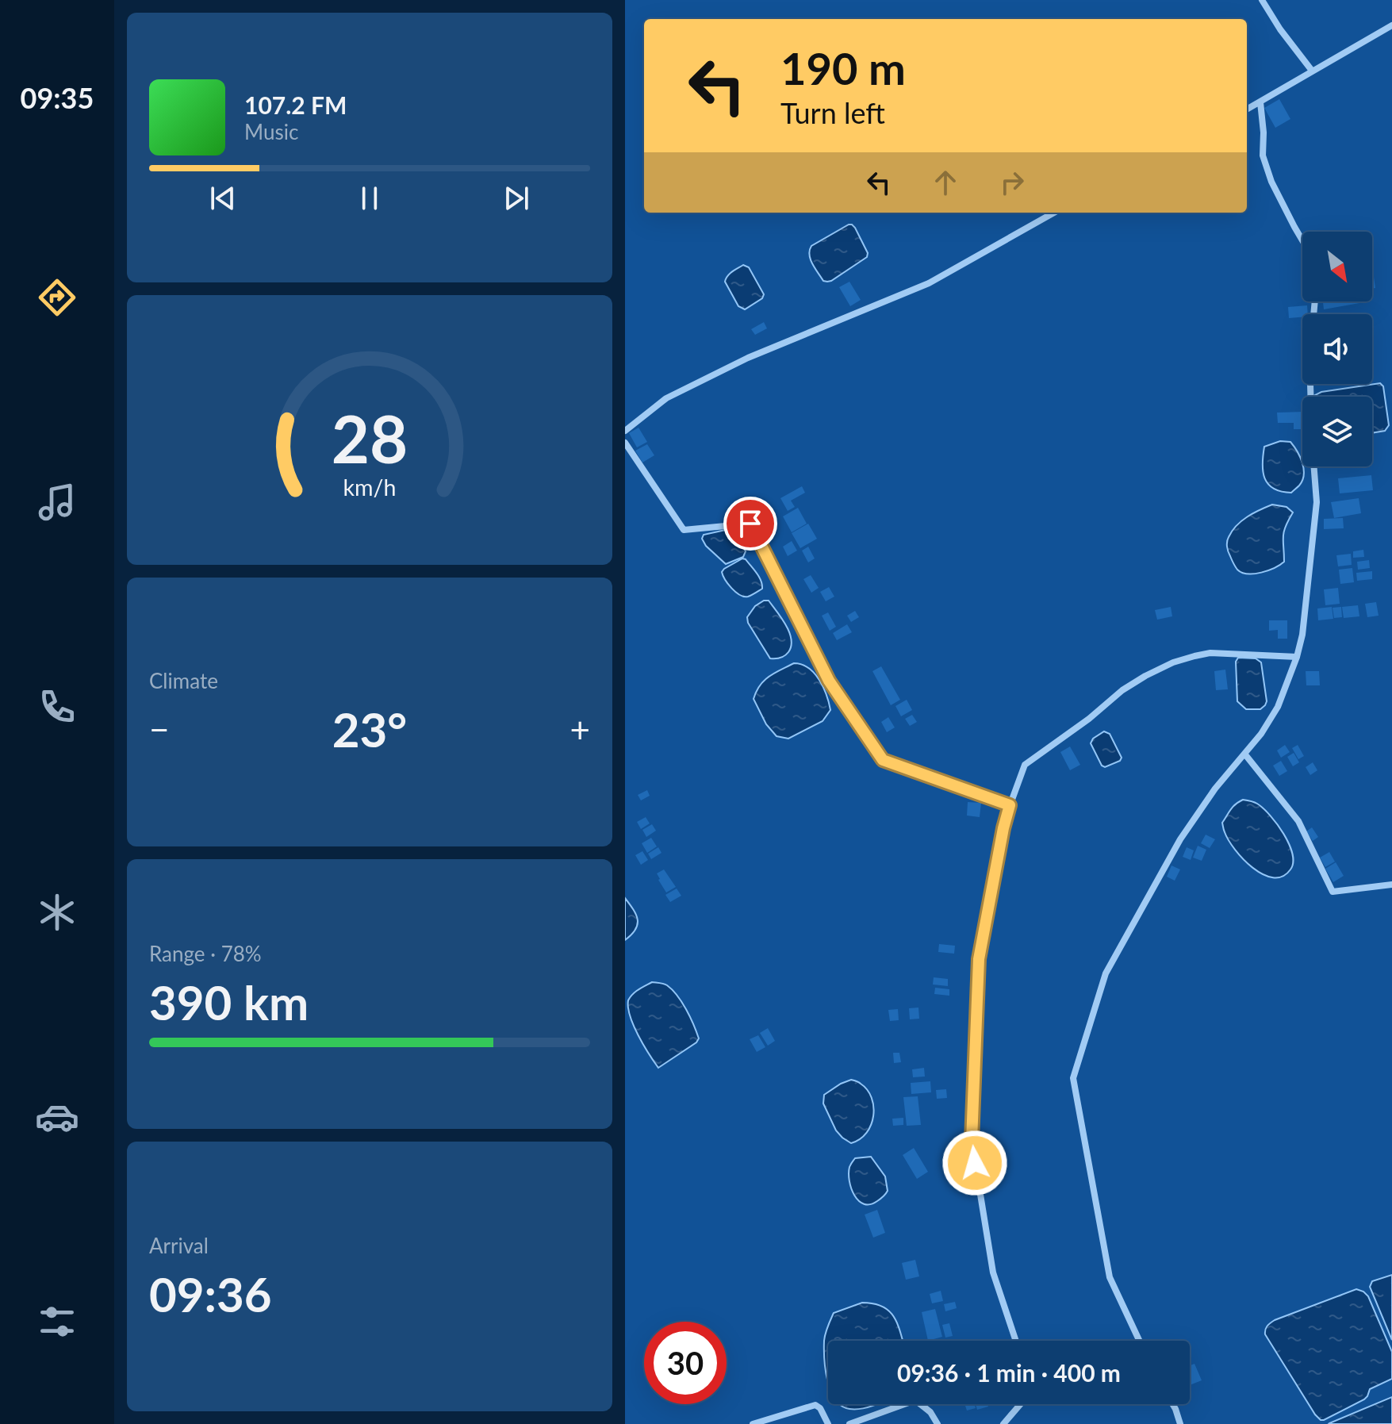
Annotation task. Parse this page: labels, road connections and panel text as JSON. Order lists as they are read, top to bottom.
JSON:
{
  "north": "bottom right",
  "page": {
    "tabs": "09:35",
    "turn": ["190 m", "Turn left"],
    "song": ["107.2 FM", "Music"],
    "tile": [
      "Climate",
      ["Range · 78%", "390 km"],
      ["Arrival", "09:36"]
    ],
    "heat": ["−", "23°", "+"],
    "limit": "30",
    "trip": "09:36 · 1 min · 400 m",
    "gauge": ["28", "km/h"]
  }
}
